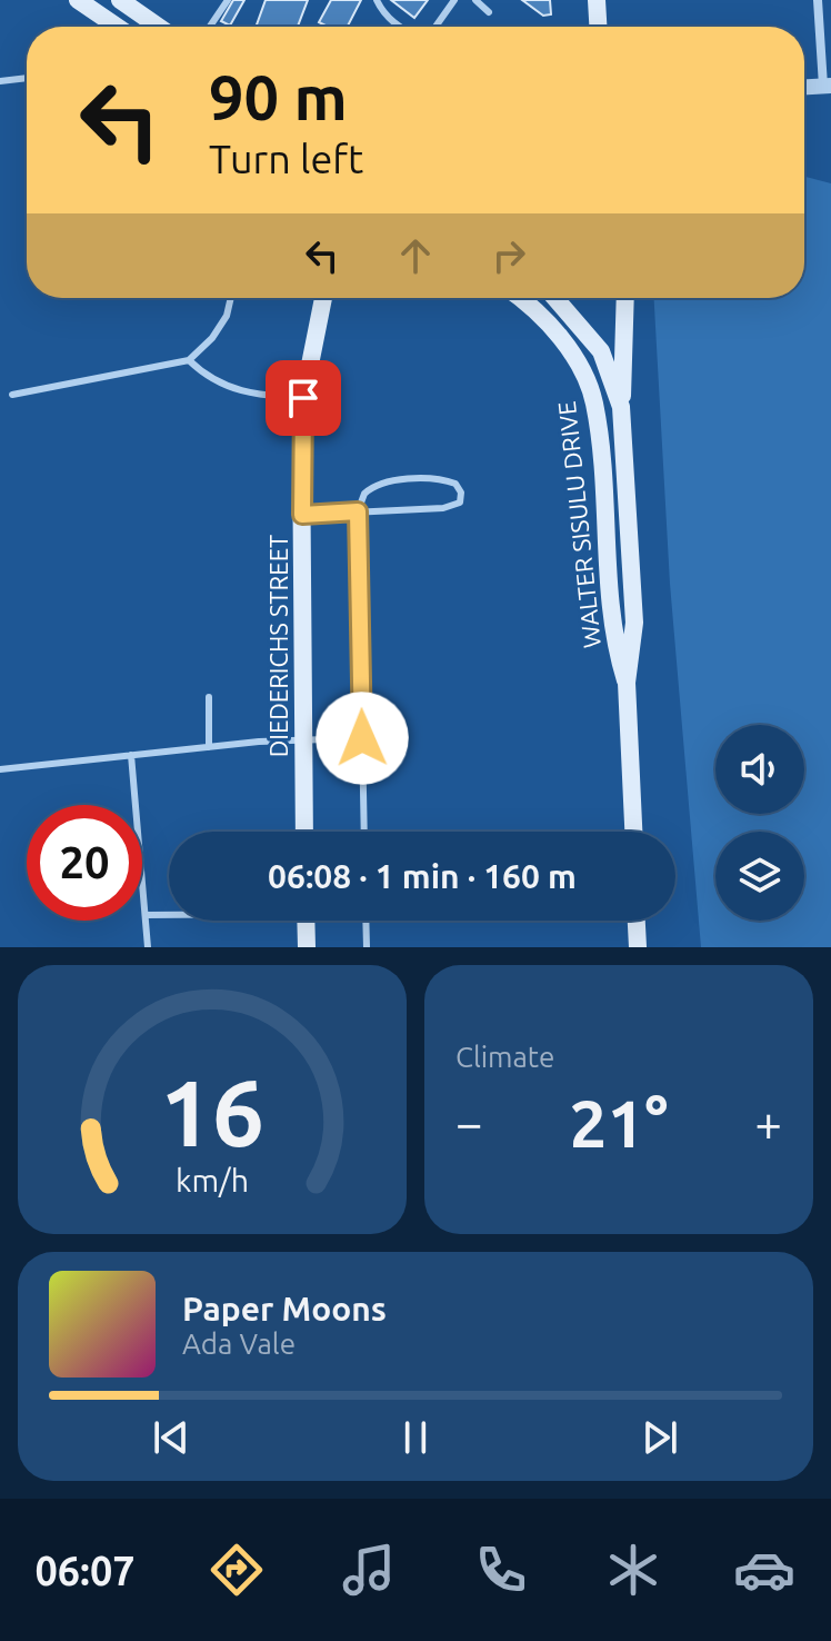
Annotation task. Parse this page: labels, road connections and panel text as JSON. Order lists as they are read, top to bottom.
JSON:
{
  "streets": {
    "main road": ["WALTER SISULU DRIVE", "DIEDERICHS STREET"]
  },
  "page": {
    "turn": ["90 m", "Turn left"],
    "limit": "20",
    "trip": "06:08 · 1 min · 160 m",
    "tile": "Climate",
    "heat": ["−", "21°", "+"],
    "song": ["Paper Moons", "Ada Vale"],
    "tabs": "06:07",
    "gauge": ["16", "km/h"]
  }
}
